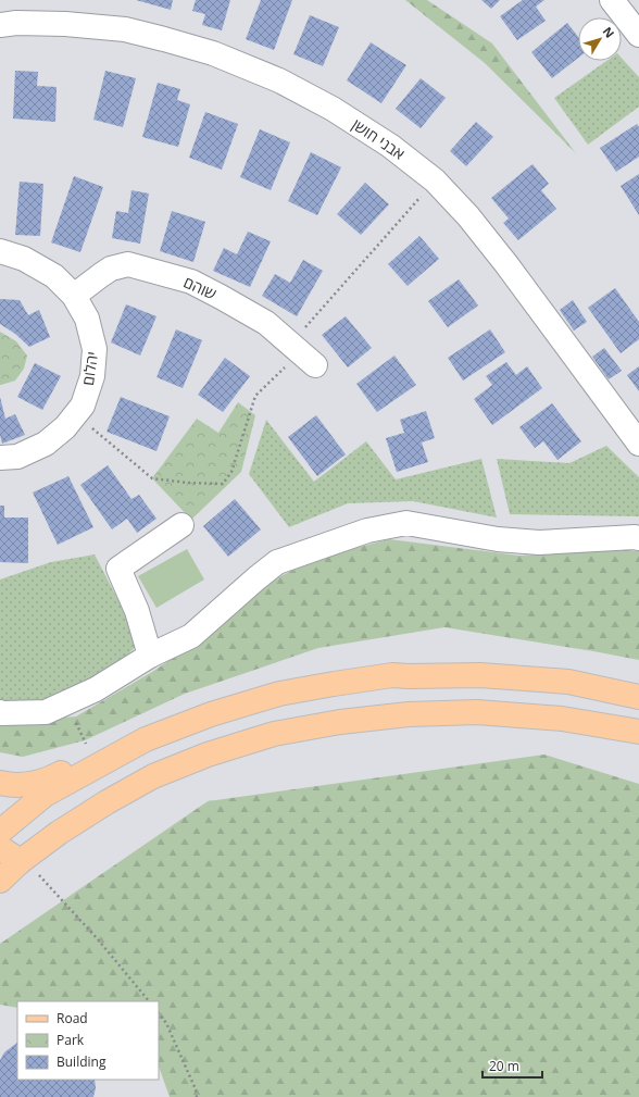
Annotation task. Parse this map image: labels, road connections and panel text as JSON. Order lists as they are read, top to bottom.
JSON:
{
  "streets": {
    "street": ["אבני חושן", "שוהם", "יהלום"]
  },
  "crossings": [
    ["שוהם", "יהלום"]
  ],
  "legend": ["Road", "Park", "Building"],
  "scale_bar": "20 m",
  "north": "top right"
}
